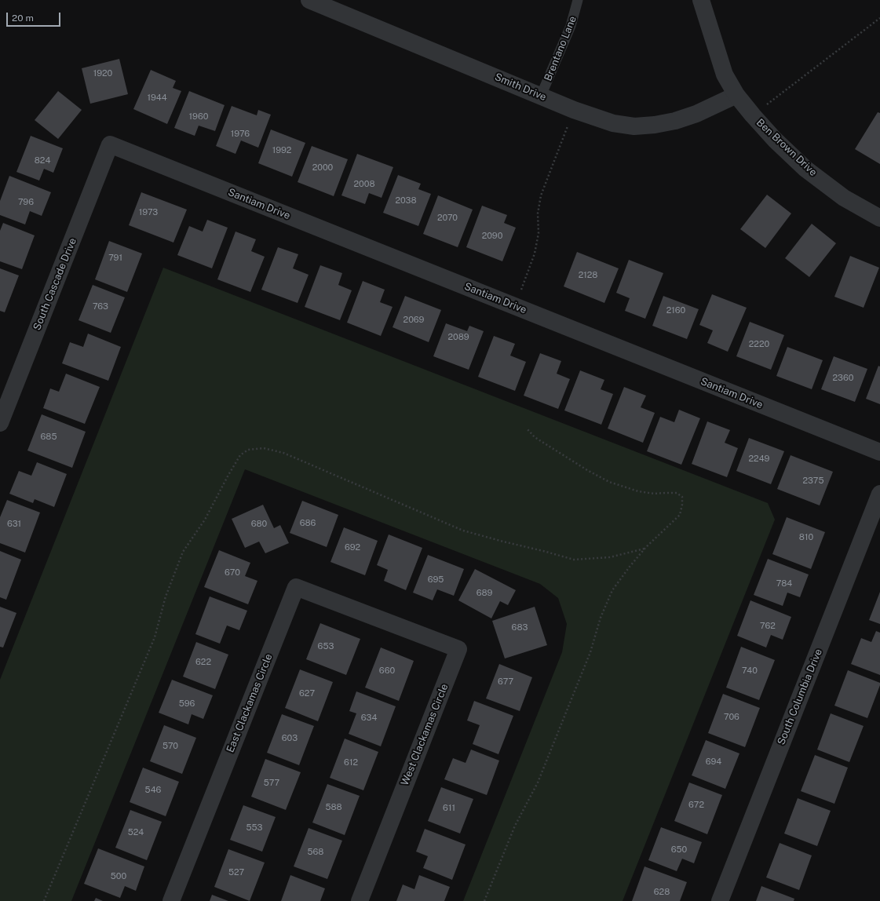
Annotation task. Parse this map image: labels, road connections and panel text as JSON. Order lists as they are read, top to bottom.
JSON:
{
  "streets": {
    "street": [
      "Smith Drive",
      "Ben Brown Drive",
      "Santiam Drive",
      "South Cascade Drive",
      "South Columbia Drive",
      "East Clackamas Circle",
      "West Clackamas Circle"
    ],
    "lane": ["Brentano Lane"]
  },
  "crossings": [
    ["Brentano Lane", "Smith Drive"],
    ["Smith Drive", "Ben Brown Drive"],
    ["Santiam Drive", "South Cascade Drive"],
    ["East Clackamas Circle", "West Clackamas Circle"]
  ],
  "house_numbers": [
    "1920",
    "1944",
    "1960",
    "1976",
    "1992",
    "824",
    "2000",
    "2008",
    "2038",
    "796",
    "1973",
    "2070",
    "2090",
    "791",
    "2128",
    "763",
    "2160",
    "2069",
    "2089",
    "2220",
    "2360",
    "685",
    "2249",
    "2375",
    "686",
    "631",
    "680",
    "810",
    "692",
    "670",
    "695",
    "784",
    "689",
    "762",
    "683",
    "653",
    "622",
    "660",
    "740",
    "677",
    "627",
    "596",
    "706",
    "634",
    "603",
    "570",
    "694",
    "612",
    "577",
    "546",
    "672",
    "588",
    "611",
    "553",
    "524",
    "650",
    "568",
    "527",
    "500",
    "628"
  ],
  "scale_bar": "20 m"
}
